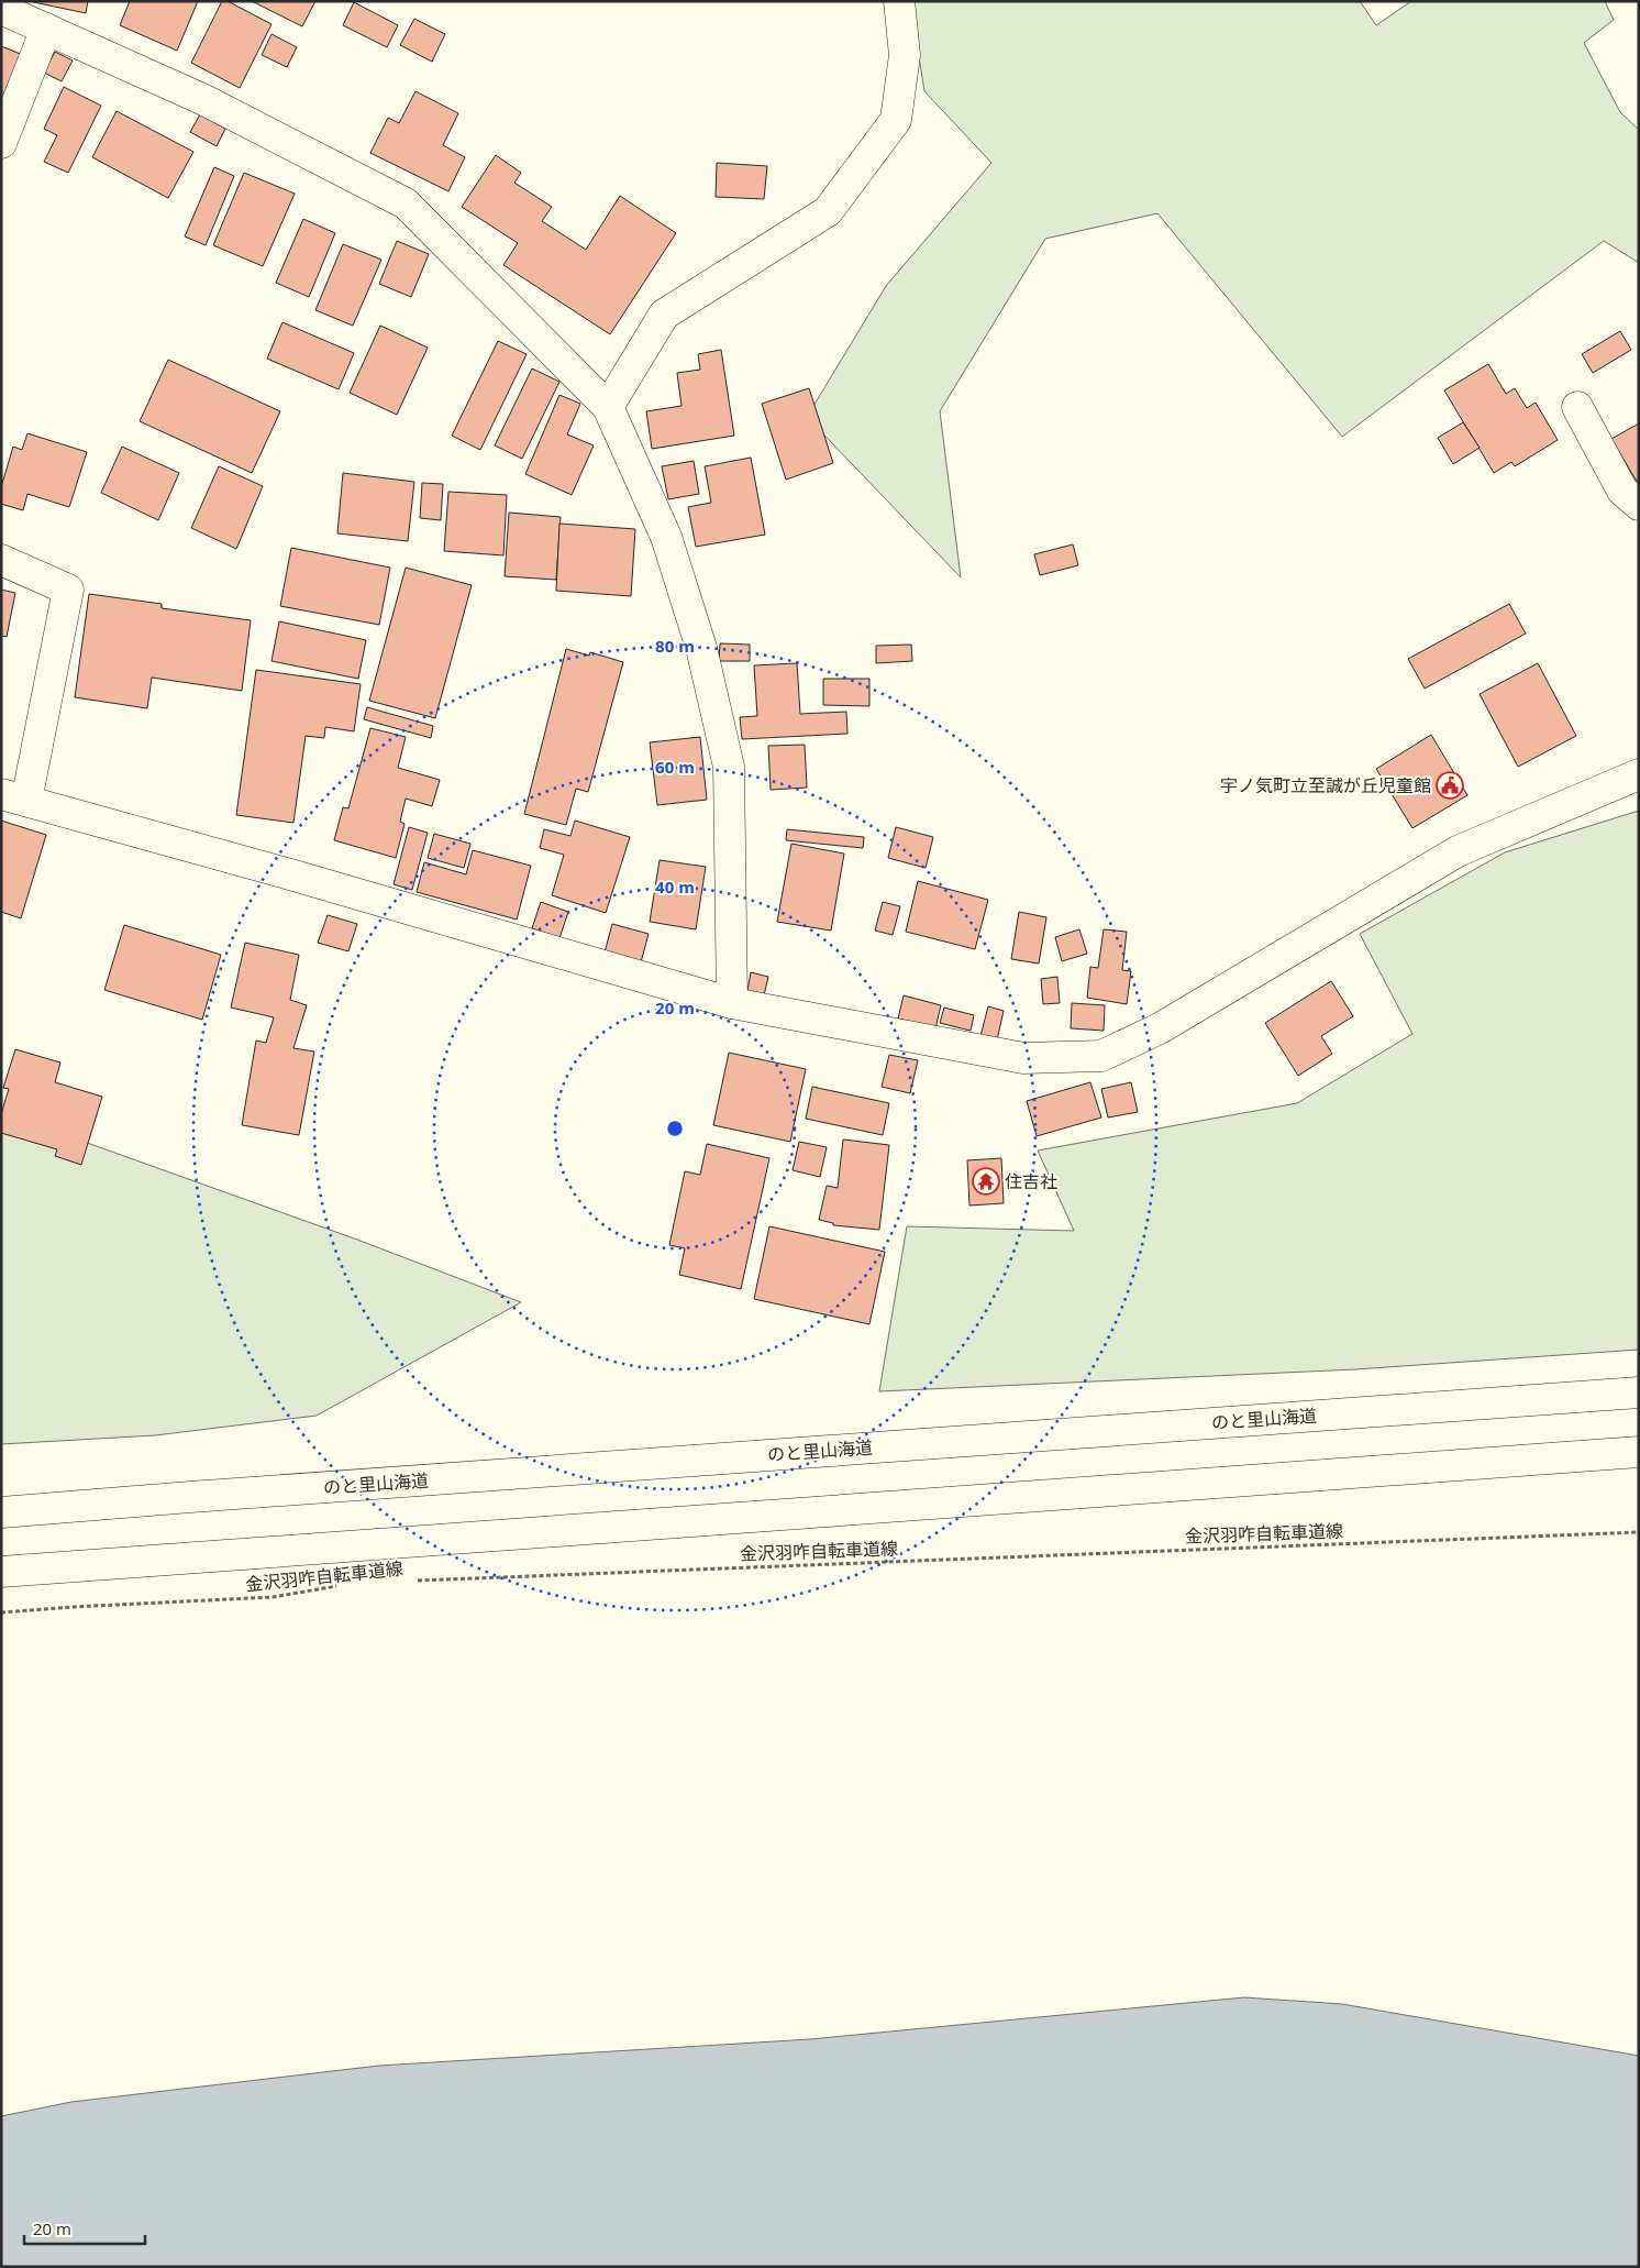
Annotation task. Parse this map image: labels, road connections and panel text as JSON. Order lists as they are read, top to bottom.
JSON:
{
  "streets": {
    "main road": ["のと里山海道"],
    "path": ["金沢羽咋自転車道線"]
  },
  "places": {
    "public building": ["宇ノ気町立至誠が丘児童館"],
    "temple": ["住吉社"]
  },
  "scale_bar": "20 m",
  "rings": [
    "80 m",
    "60 m",
    "40 m",
    "20 m"
  ]
}
